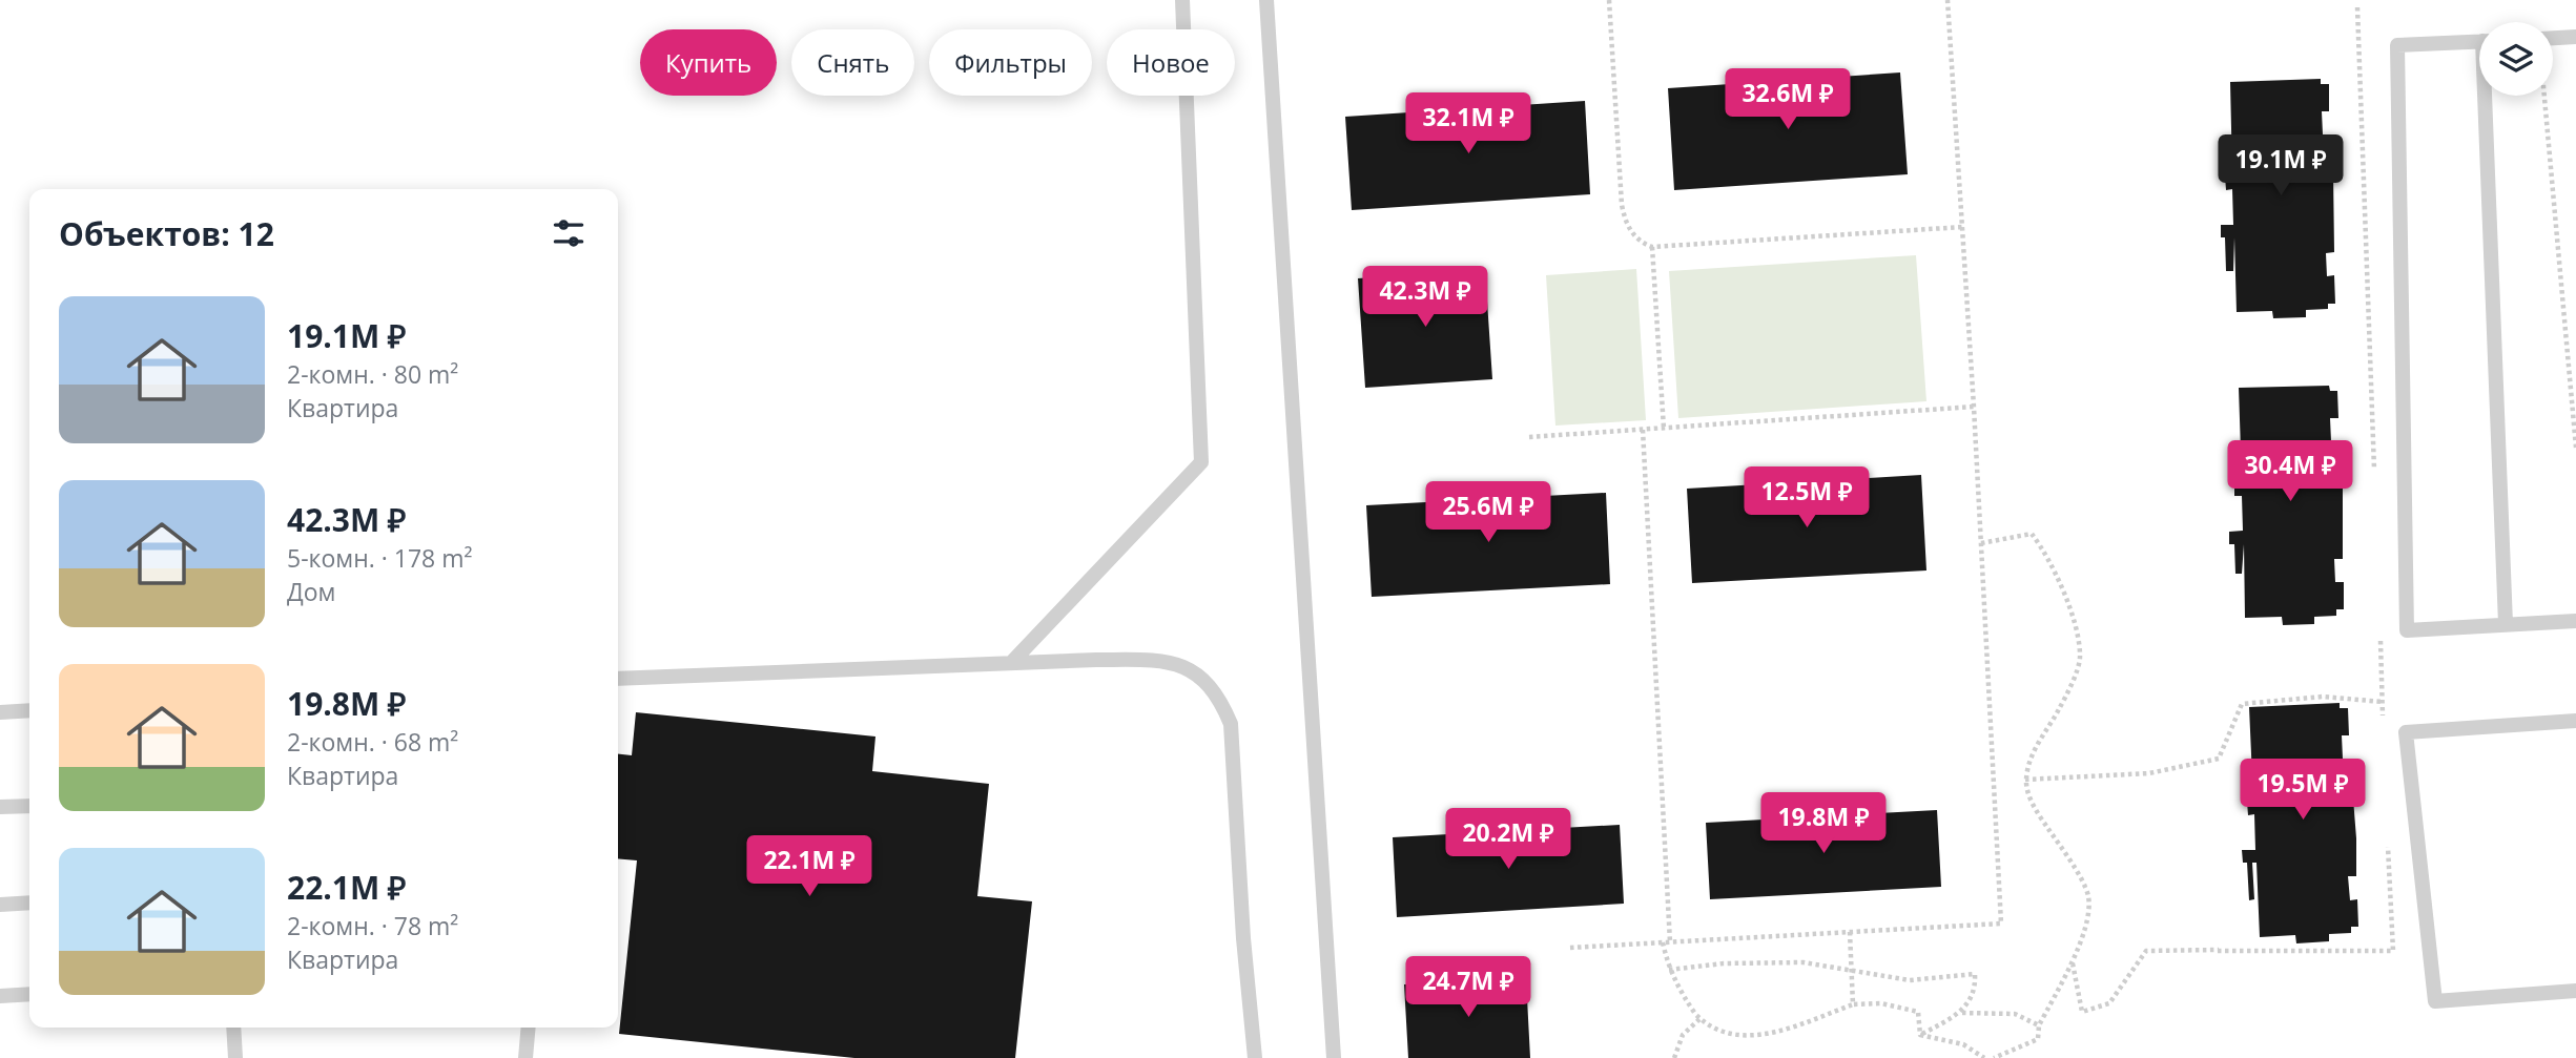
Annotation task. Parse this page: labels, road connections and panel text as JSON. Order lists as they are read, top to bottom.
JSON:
{
  "page": {
    "chip": [
      "Купить",
      "Снять",
      "Фильтры",
      "Новое"
    ],
    "price": [
      "32.6M ₽",
      "32.1M ₽",
      "19.1M ₽",
      "42.3M ₽",
      "30.4M ₽",
      "12.5M ₽",
      "25.6M ₽",
      "19.5M ₽",
      "19.8M ₽",
      "20.2M ₽",
      "22.1M ₽",
      "24.7M ₽"
    ],
    "heading": "Объектов: 12",
    "list": [
      {
        "name": "19.1M ₽",
        "note": "2-комн. · 80 m² · Квартира"
      },
      {
        "name": "42.3M ₽",
        "note": "5-комн. · 178 m² · Дом"
      },
      {
        "name": "19.8M ₽",
        "note": "2-комн. · 68 m² · Квартира"
      },
      {
        "name": "22.1M ₽",
        "note": "2-комн. · 78 m² · Квартира"
      }
    ]
  }
}
